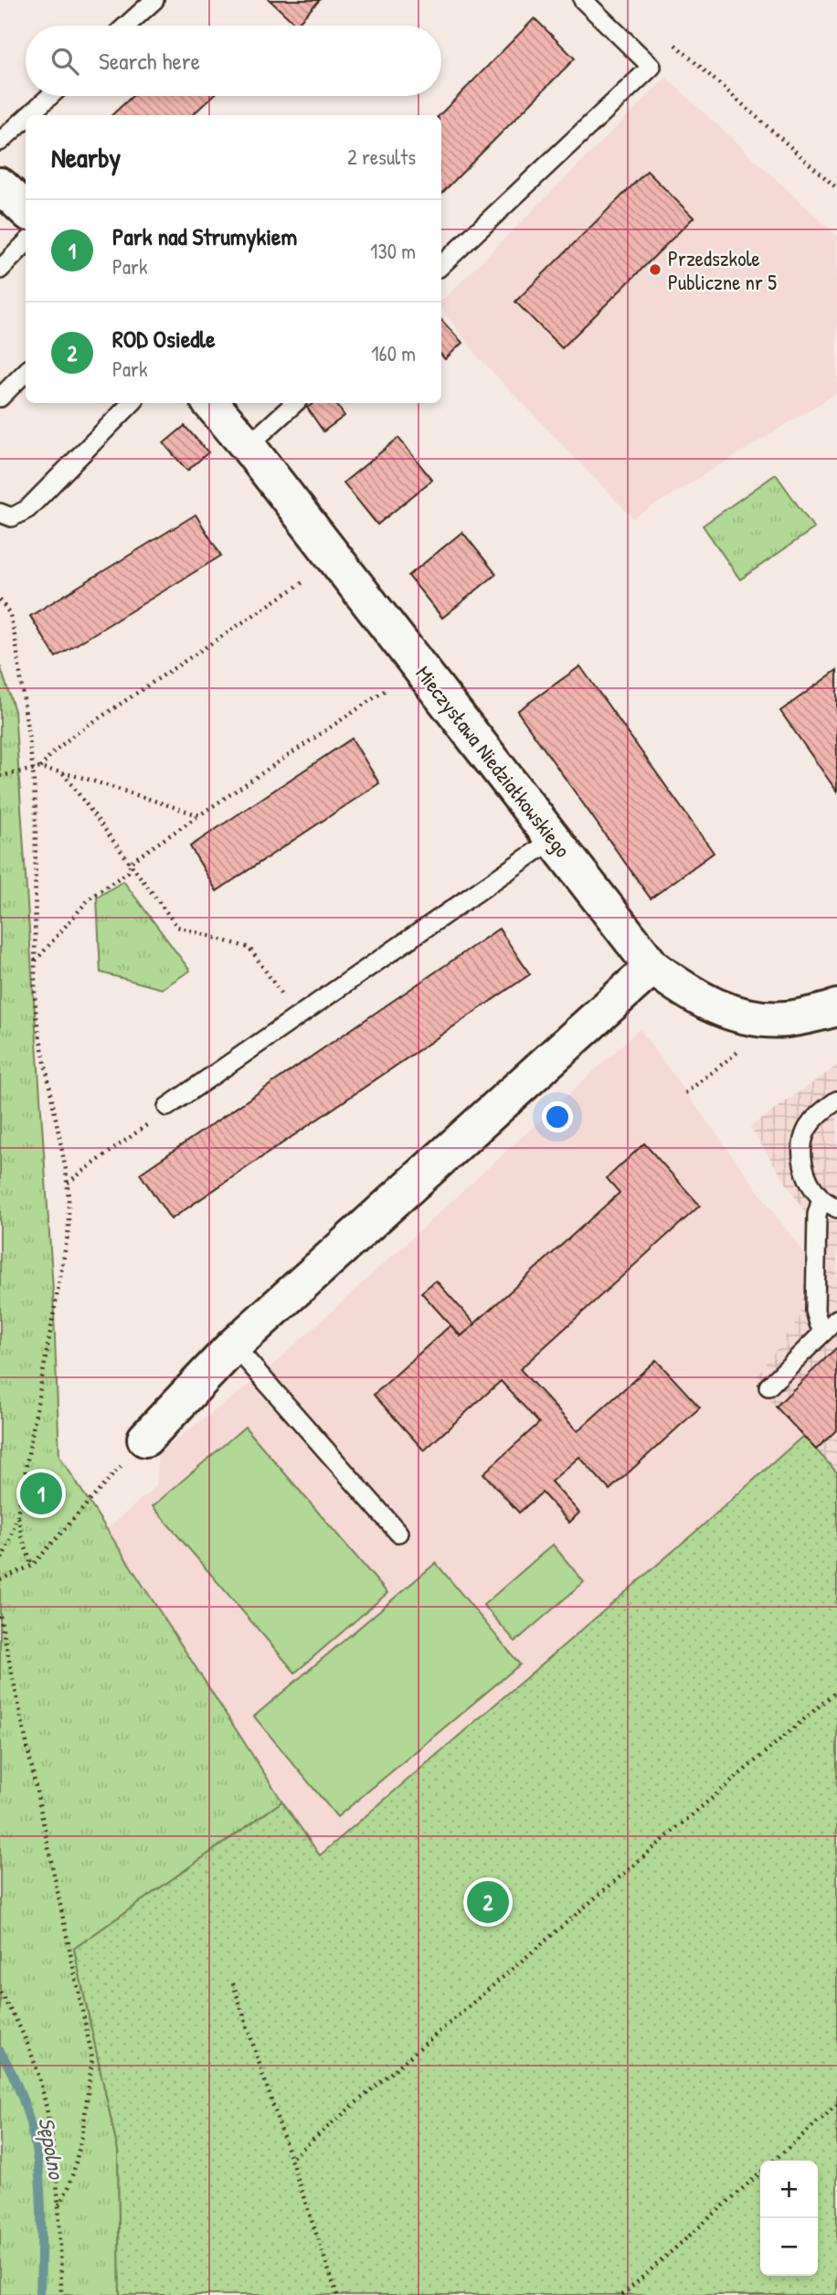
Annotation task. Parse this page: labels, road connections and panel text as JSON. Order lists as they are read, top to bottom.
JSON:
{
  "streets": {
    "street": ["Mieczysława Niedziałkowskiego"]
  },
  "water": ["Sępolno"],
  "places": ["Przedszkole Publiczne nr 5"],
  "page": {
    "search": "Search here",
    "heading": ["Nearby", "2 results"],
    "list": [
      {
        "mark": "1",
        "name": "Park nad Strumykiem",
        "note": "Park",
        "value": "130 m"
      },
      {
        "mark": "2",
        "name": "ROD Osiedle",
        "note": "Park",
        "value": "160 m"
      }
    ],
    "pins": ["1", "2"],
    "map_buttons": ["+", "−"]
  }
}
